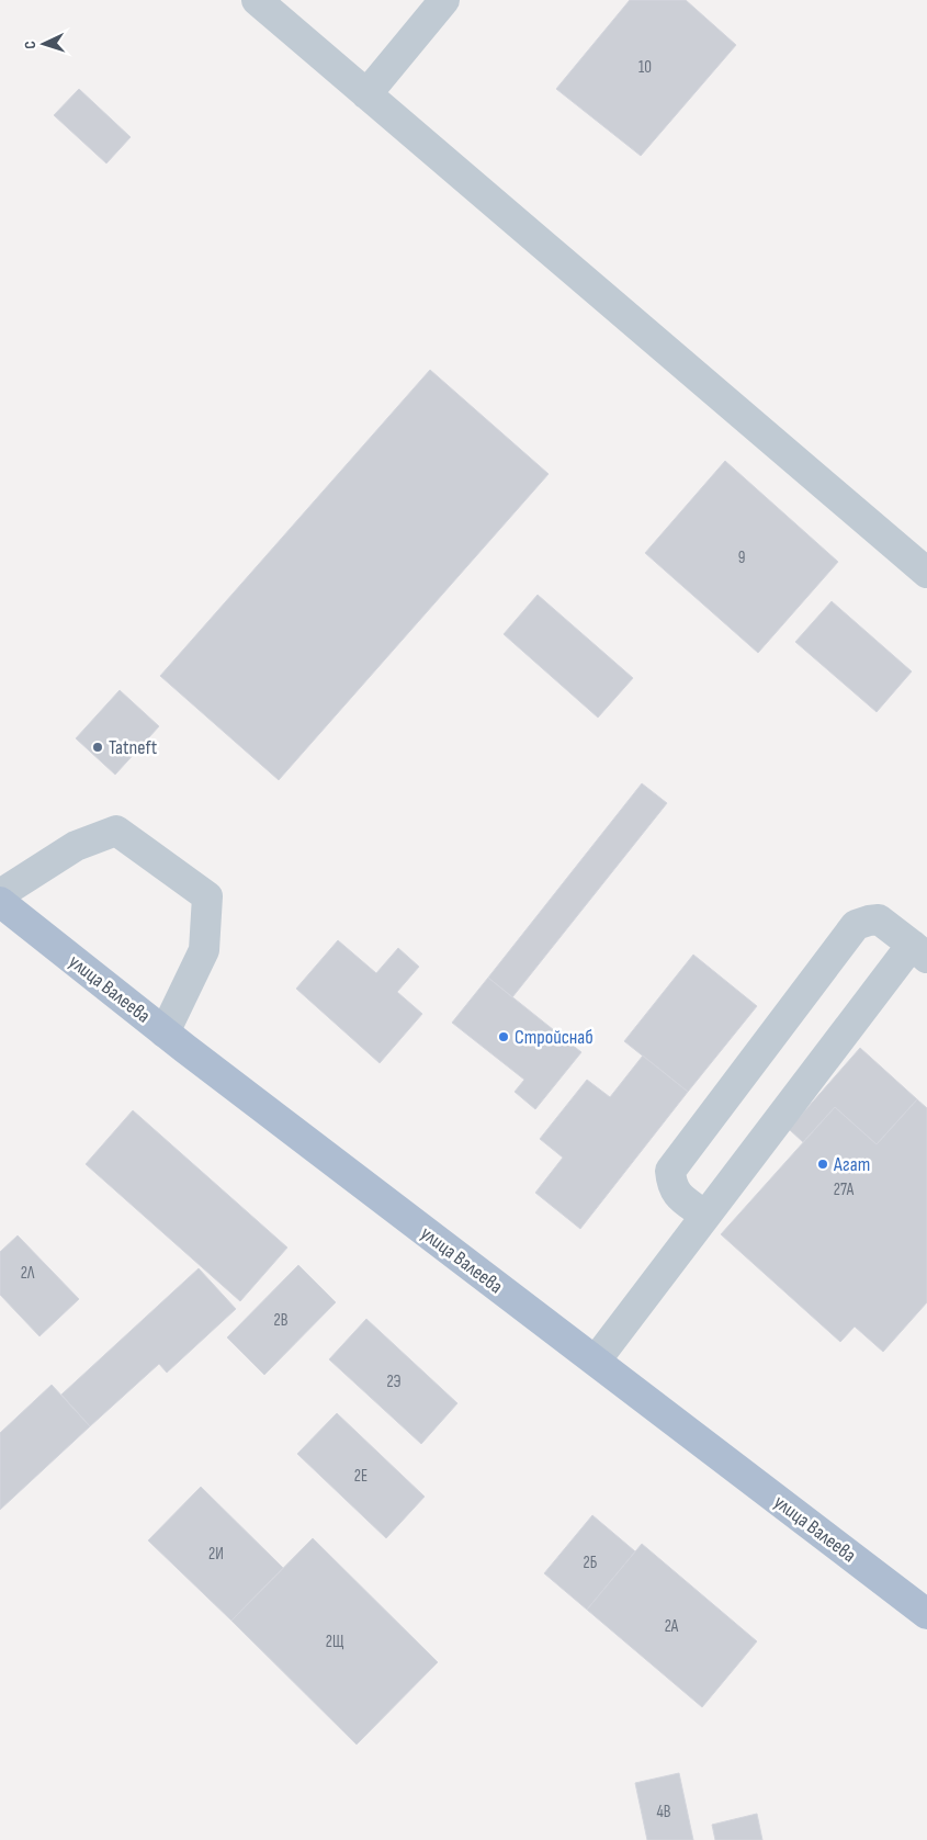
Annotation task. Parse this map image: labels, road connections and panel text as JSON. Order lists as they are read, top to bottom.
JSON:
{
  "streets": {
    "main road": ["улица Валеева"]
  },
  "places": ["Tatneft", "Стройснаб", "Агат"],
  "house_numbers": [
    "10",
    "9",
    "27А",
    "2Л",
    "2В",
    "2Э",
    "2Е",
    "2И",
    "2Б",
    "2А",
    "2Щ",
    "4В"
  ],
  "north": "left"
}
